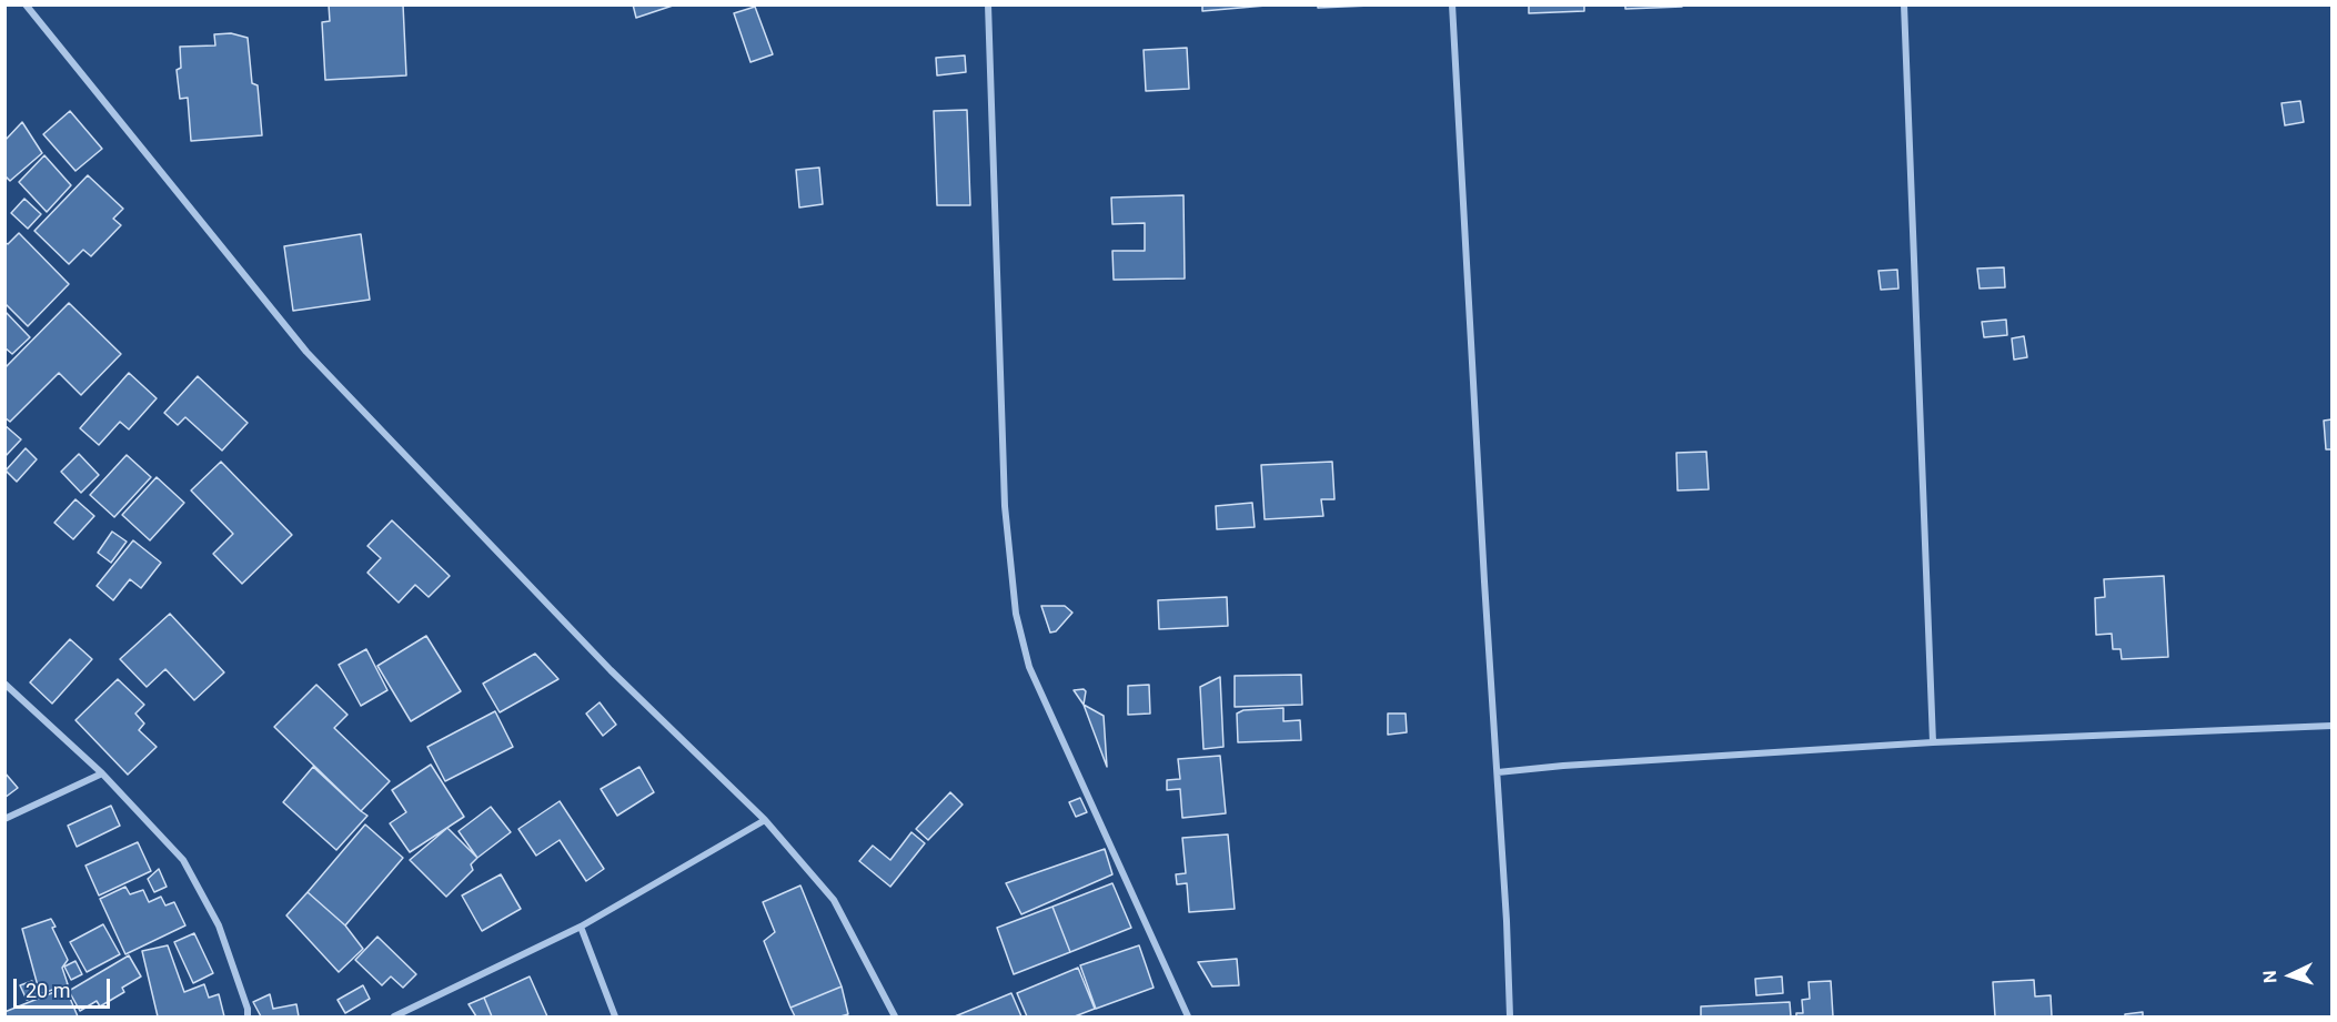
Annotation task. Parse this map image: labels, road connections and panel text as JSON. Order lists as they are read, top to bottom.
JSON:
{
  "scale_bar": "20 m",
  "north": "left"
}
